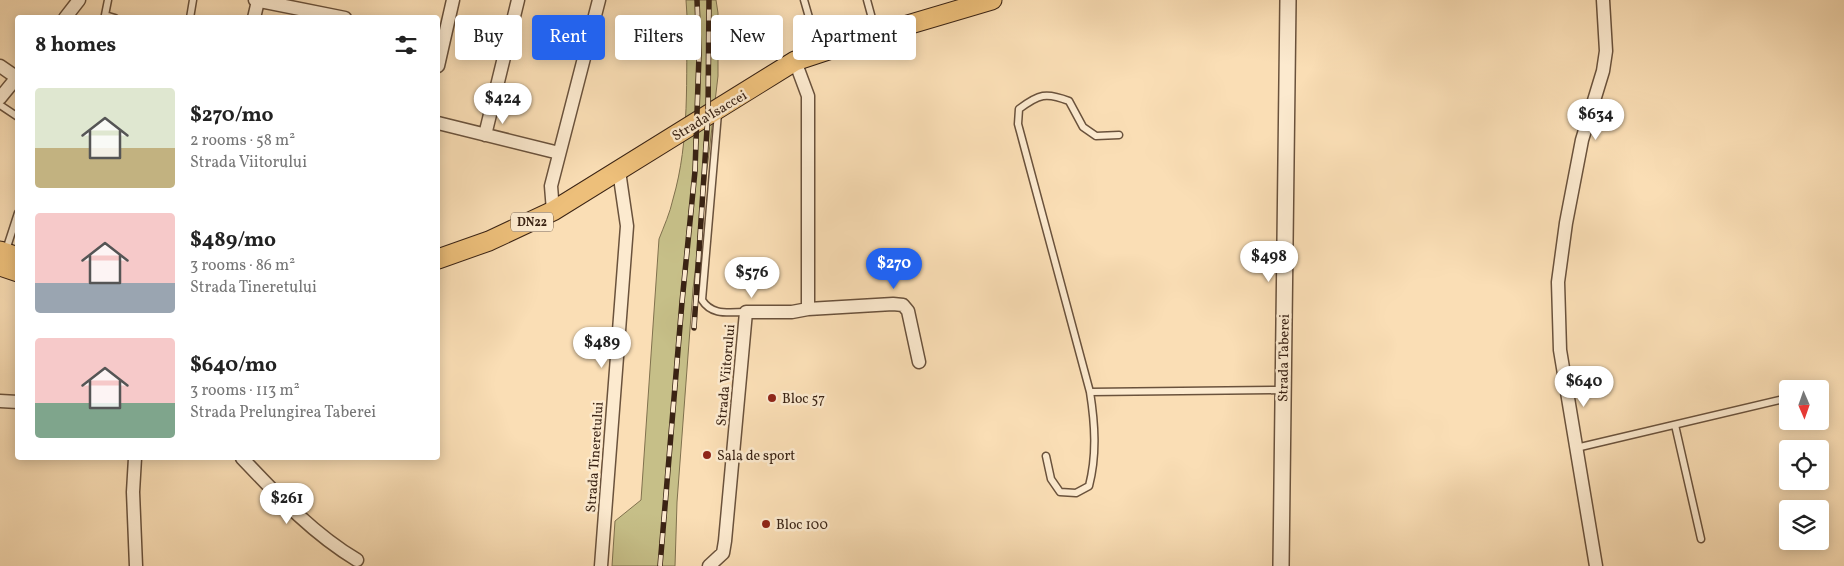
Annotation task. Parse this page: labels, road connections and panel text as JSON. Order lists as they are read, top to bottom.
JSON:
{
  "streets": {
    "main road": ["Strada Isaccei", "DN22"],
    "street": ["Strada Taberei", "Strada Viitorului", "Strada Tineretului"]
  },
  "crossings": [
    ["Strada Isaccei", "Strada Tineretului"]
  ],
  "places": ["Bloc 57", "Sala de sport", "Bloc 100"],
  "north": "bottom",
  "page": {
    "chip": [
      "Buy",
      "Rent",
      "Filters",
      "New",
      "Apartment"
    ],
    "heading": "8 homes",
    "list": [
      {
        "name": "$270/mo",
        "note": "2 rooms · 58 m² · Strada Viitorului"
      },
      {
        "name": "$489/mo",
        "note": "3 rooms · 86 m² · Strada Tineretului"
      },
      {
        "name": "$640/mo",
        "note": "3 rooms · 113 m² · Strada Prelungirea Taberei"
      }
    ],
    "price": [
      "$424",
      "$634",
      "$498",
      "$270",
      "$576",
      "$489",
      "$640",
      "$261"
    ]
  }
}
